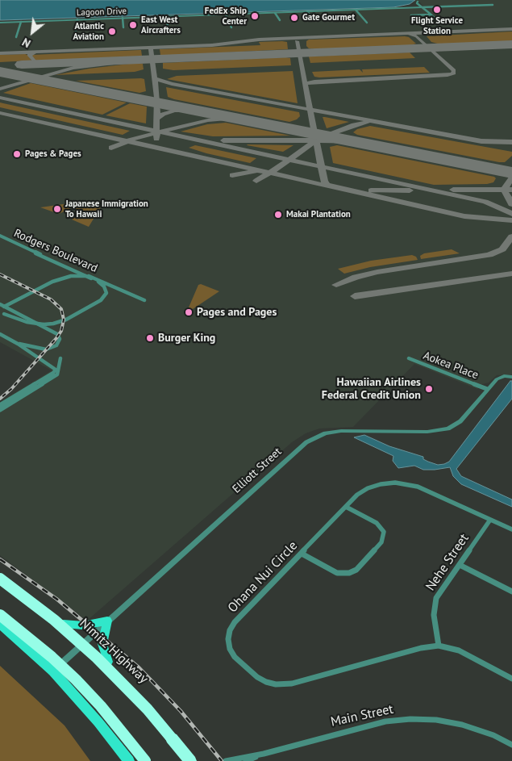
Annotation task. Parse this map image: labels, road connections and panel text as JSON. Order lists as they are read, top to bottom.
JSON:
{
  "streets": {
    "main road": ["Nimitz Highway"],
    "street": [
      "Lagoon Drive",
      "Rodgers Boulevard",
      "Aokea Place",
      "Elliott Street",
      "Nehe Street",
      "Ohana Nui Circle",
      "Main Street"
    ]
  },
  "crossings": [
    ["Aokea Place", "Elliott Street"],
    ["Elliott Street", "Nimitz Highway"],
    ["Nehe Street", "Ohana Nui Circle"]
  ],
  "places": [
    "Flight Service Station",
    "FedEx Ship Center",
    "Gate Gourmet",
    "East West Aircrafters",
    "Atlantic Aviation",
    "Pages & Pages",
    "Japanese Immigration To Hawaii",
    "Makai Plantation",
    "Pages and Pages",
    "Burger King",
    "Hawaiian Airlines Federal Credit Union"
  ],
  "north": "bottom left"
}
